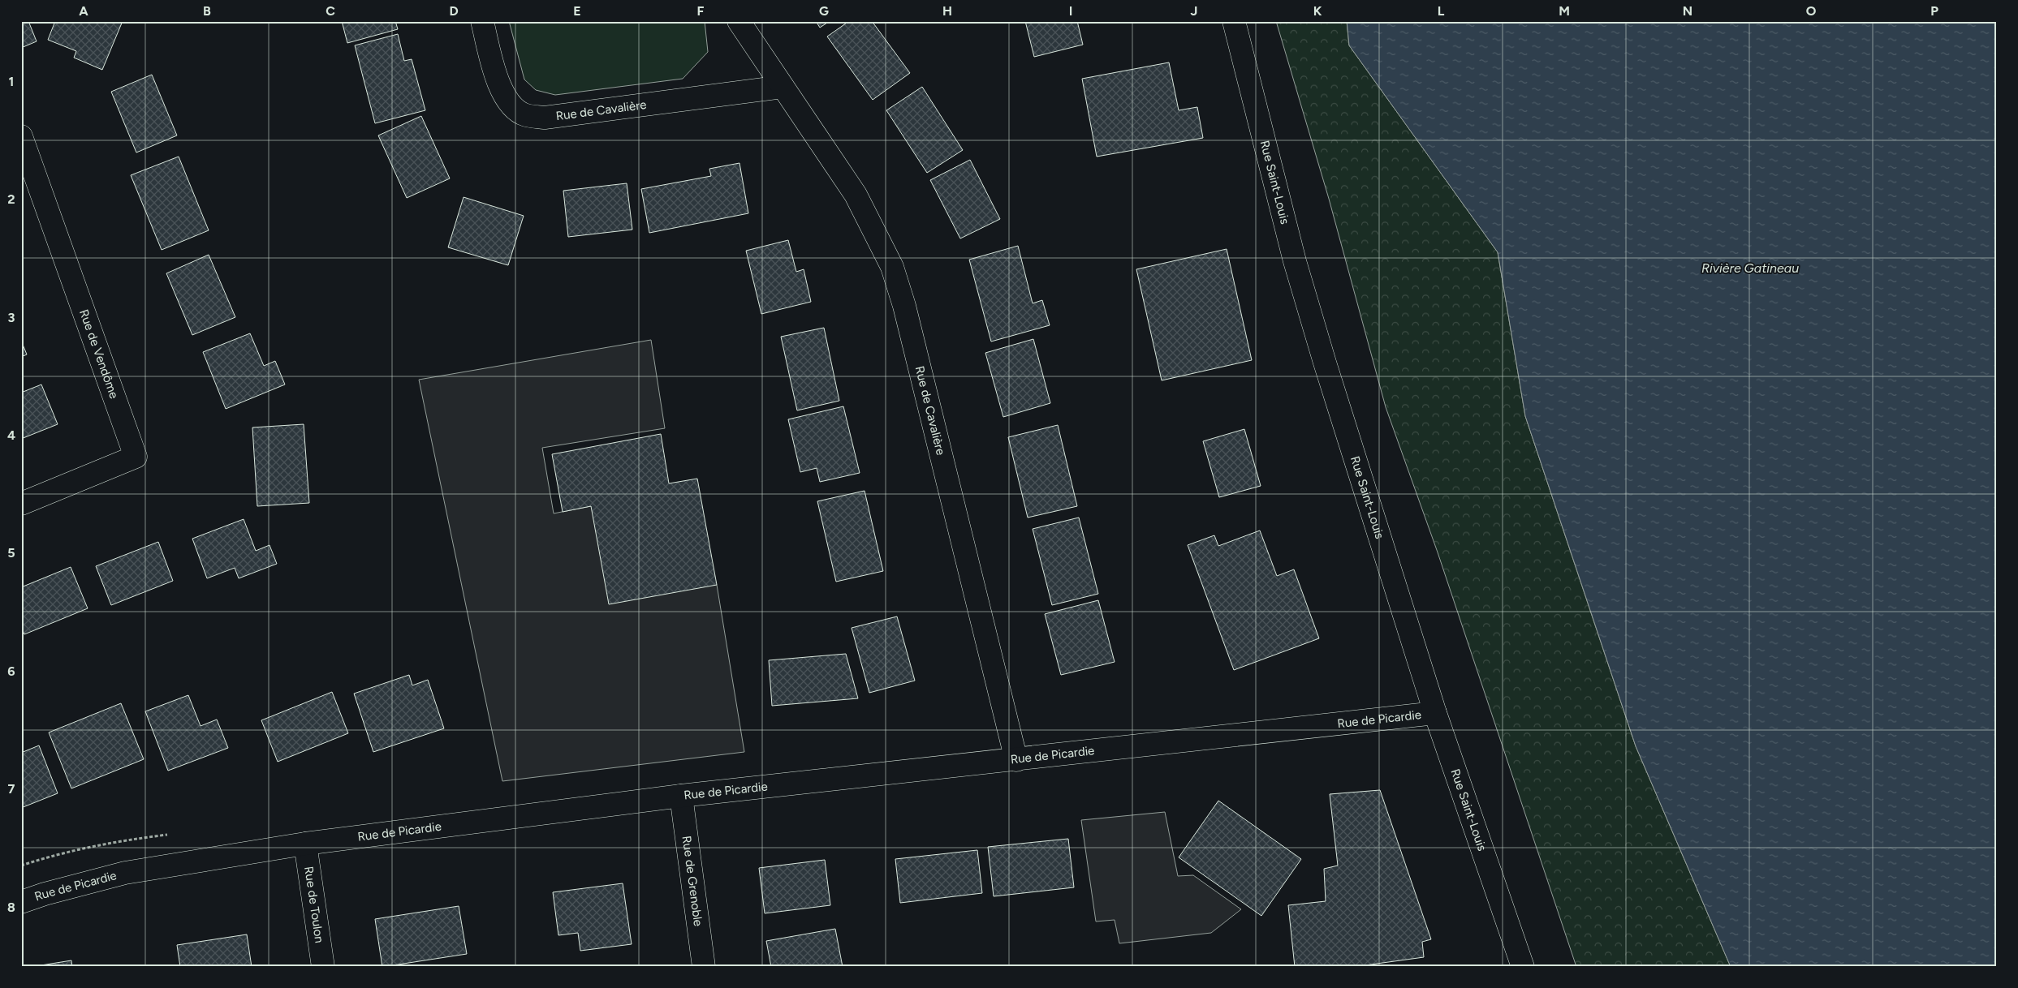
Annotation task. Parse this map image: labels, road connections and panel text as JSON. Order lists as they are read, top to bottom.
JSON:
{
  "streets": {
    "street": [
      "Rue de Cavalière",
      "Rue Saint-Louis",
      "Rue de Vendôme",
      "Rue de Picardie",
      "Rue de Grenoble",
      "Rue de Toulon"
    ]
  },
  "crossings": [
    ["Rue de Cavalière", "Rue de Picardie"],
    ["Rue Saint-Louis", "Rue de Picardie"],
    ["Rue de Picardie", "Rue de Grenoble"],
    ["Rue de Picardie", "Rue de Toulon"]
  ],
  "water": ["Rivière Gatineau"],
  "grid": {
    "columns": [
      "A",
      "B",
      "C",
      "D",
      "E",
      "F",
      "G",
      "H",
      "I",
      "J",
      "K",
      "L",
      "M",
      "N",
      "O",
      "P"
    ],
    "rows": [
      "1",
      "2",
      "3",
      "4",
      "5",
      "6",
      "7",
      "8"
    ]
  }
}
